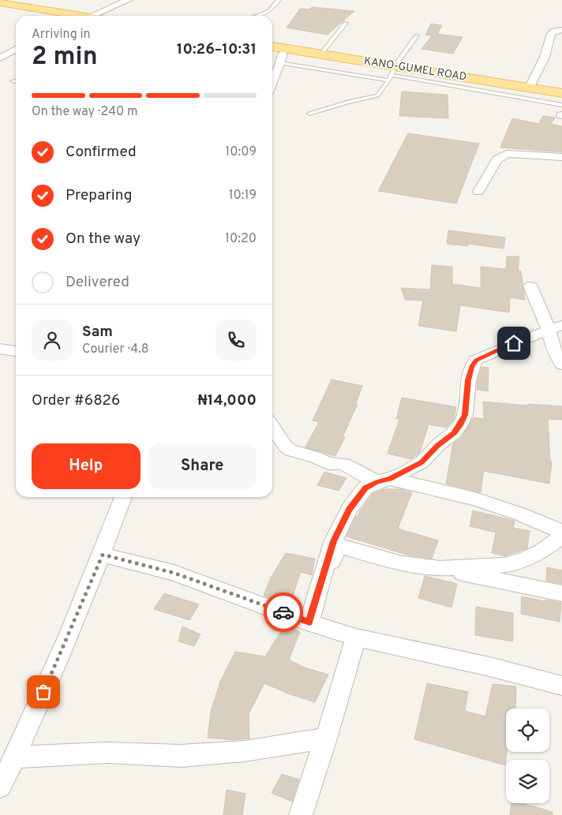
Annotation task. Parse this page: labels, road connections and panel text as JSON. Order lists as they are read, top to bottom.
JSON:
{
  "streets": {
    "main road": ["KANO-GUMEL ROAD"]
  },
  "page": {
    "heading": ["2 min", "Arriving in", "10:26–10:31"],
    "panel": [
      "Sam",
      "Courier · 4.8",
      "Order #6826",
      "₦14,000"
    ],
    "bar": "On the way · 240 m",
    "list": [
      ["Confirmed", "10:09"],
      ["Preparing", "10:19"],
      ["On the way", "10:20"],
      "Delivered"
    ],
    "buttons": ["Help", "Share"]
  }
}
